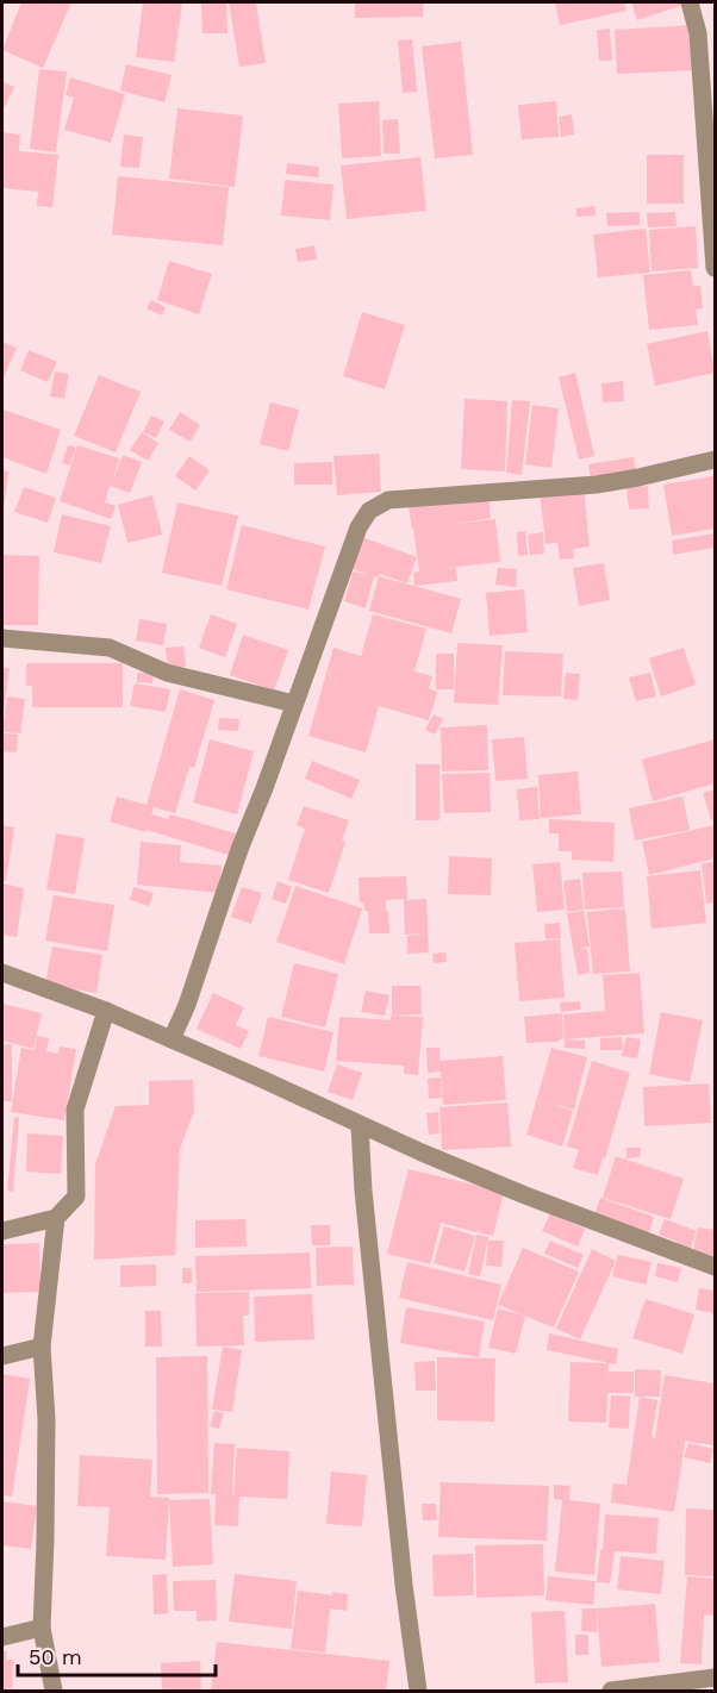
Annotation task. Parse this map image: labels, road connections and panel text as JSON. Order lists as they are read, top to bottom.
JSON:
{
  "scale_bar": "50 m"
}
